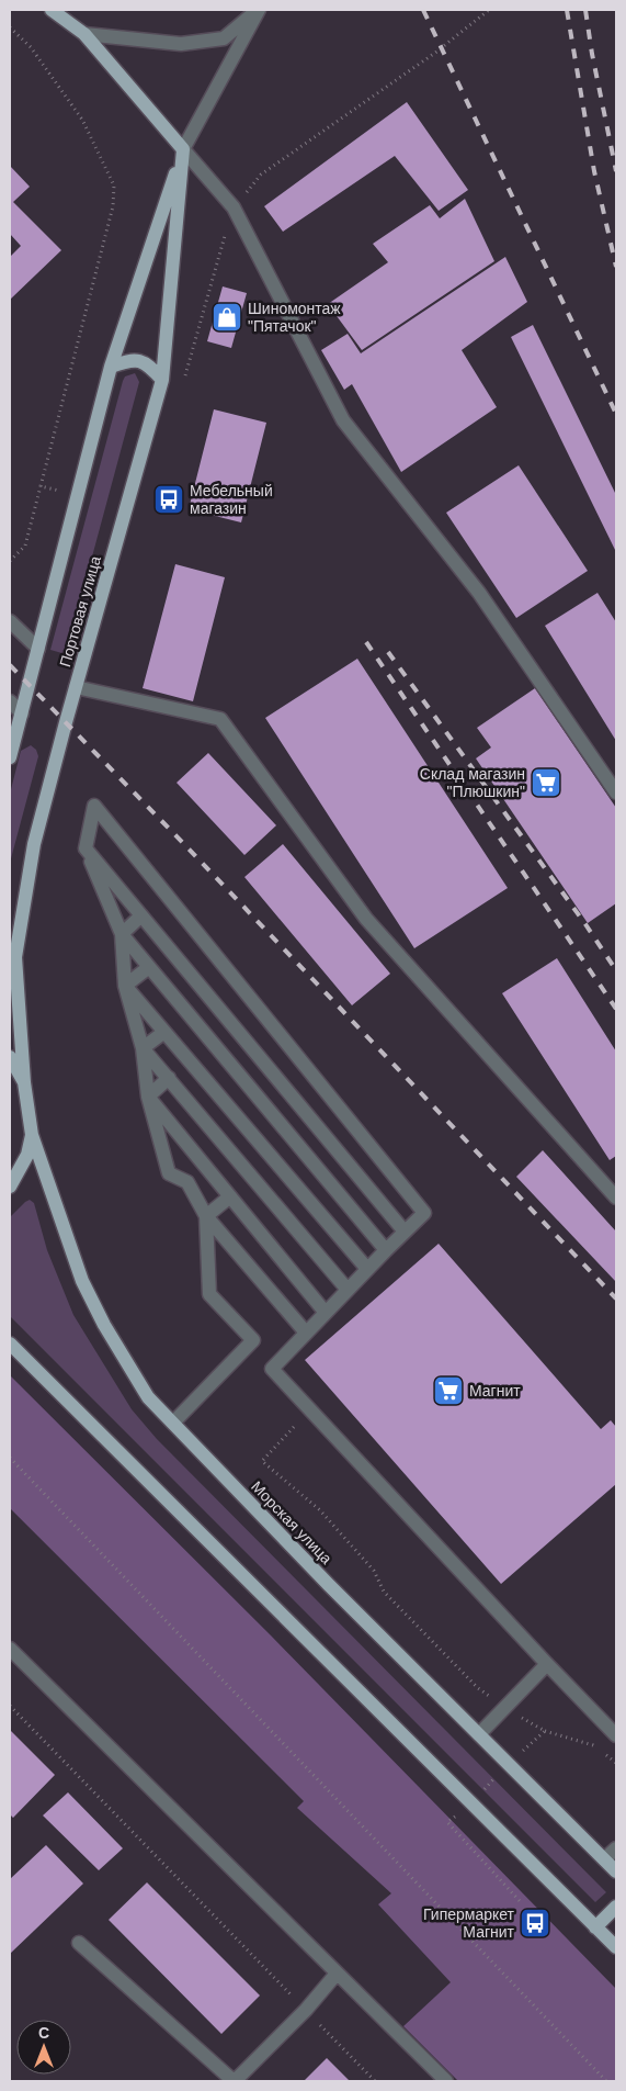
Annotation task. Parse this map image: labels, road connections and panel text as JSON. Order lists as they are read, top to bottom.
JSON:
{
  "streets": {
    "main road": ["Портовая улица", "Морская улица"]
  },
  "crossings": [
    ["Портовая улица", "Морская улица"]
  ],
  "places": {
    "shop": ["Шиномонтаж \"Пятачок\""],
    "bus stop": ["Мебельный магазин", "Гипермаркет Магнит"],
    "supermarket": ["Склад магазин \"Плюшкин\"", "Магнит"]
  },
  "north": "top"
}
